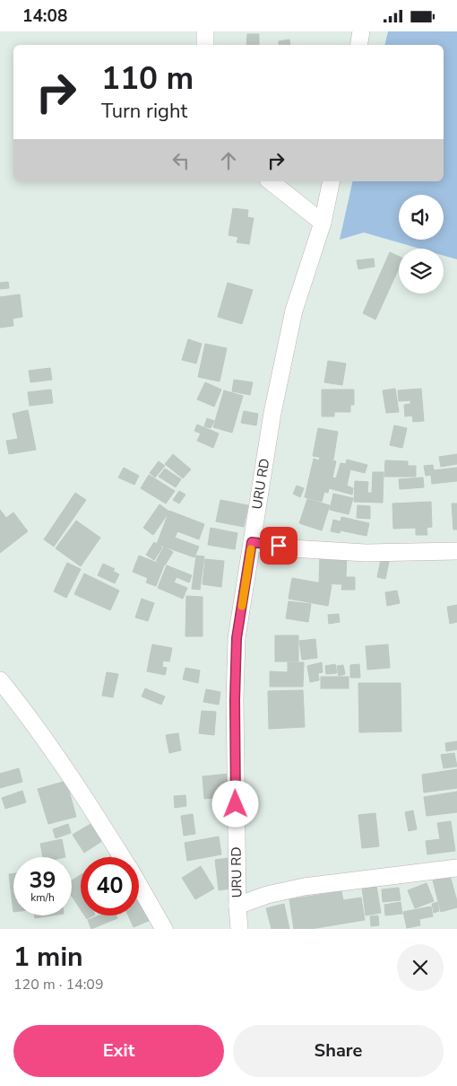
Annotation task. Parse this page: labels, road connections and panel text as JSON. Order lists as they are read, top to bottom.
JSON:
{
  "streets": {
    "street": ["URU RD"]
  },
  "page": {
    "status": "14:08",
    "turn": ["110 m", "Turn right"],
    "speed": "39 km/h",
    "limit": "40",
    "heading": ["1 min", "120 m · 14:09"],
    "buttons": ["Exit", "Share"]
  }
}
